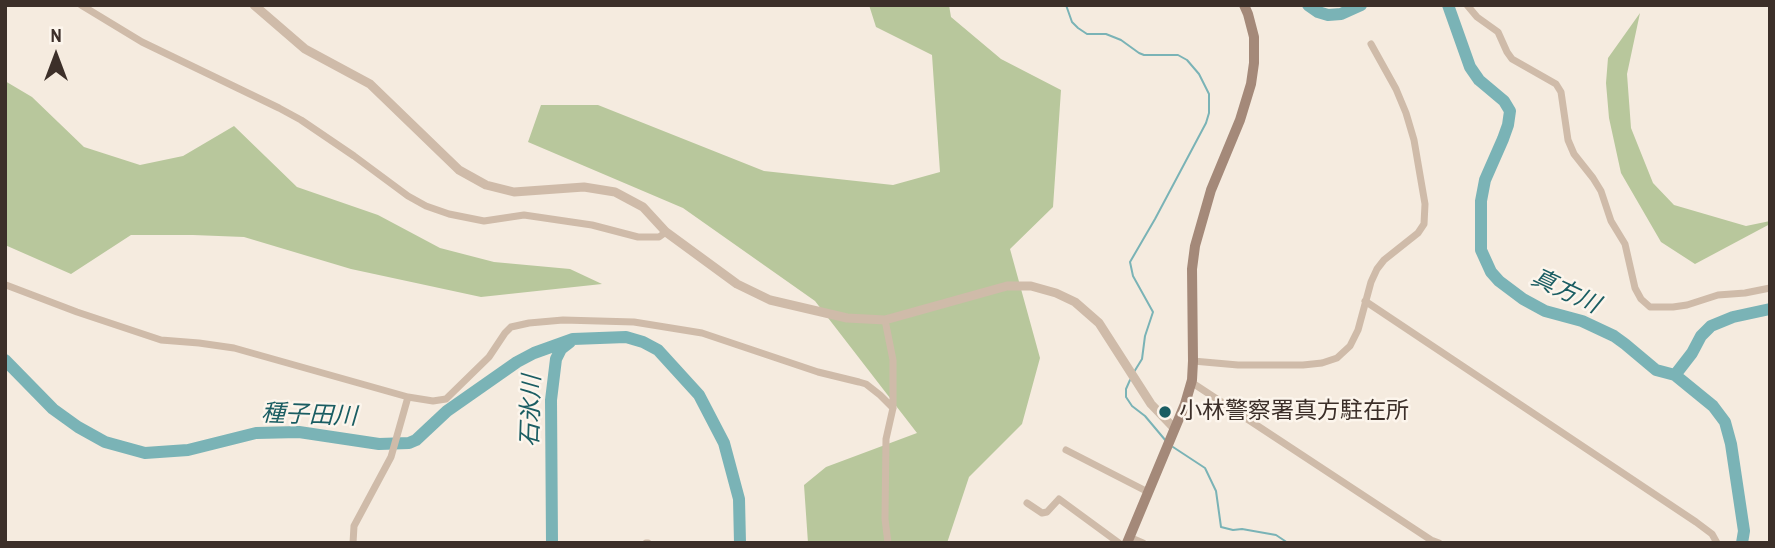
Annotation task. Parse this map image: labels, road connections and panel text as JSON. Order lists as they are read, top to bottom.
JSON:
{
  "water": ["真方川", "石氷川", "種子田川"],
  "places": ["小林警察署真方駐在所"],
  "north": "top"
}
